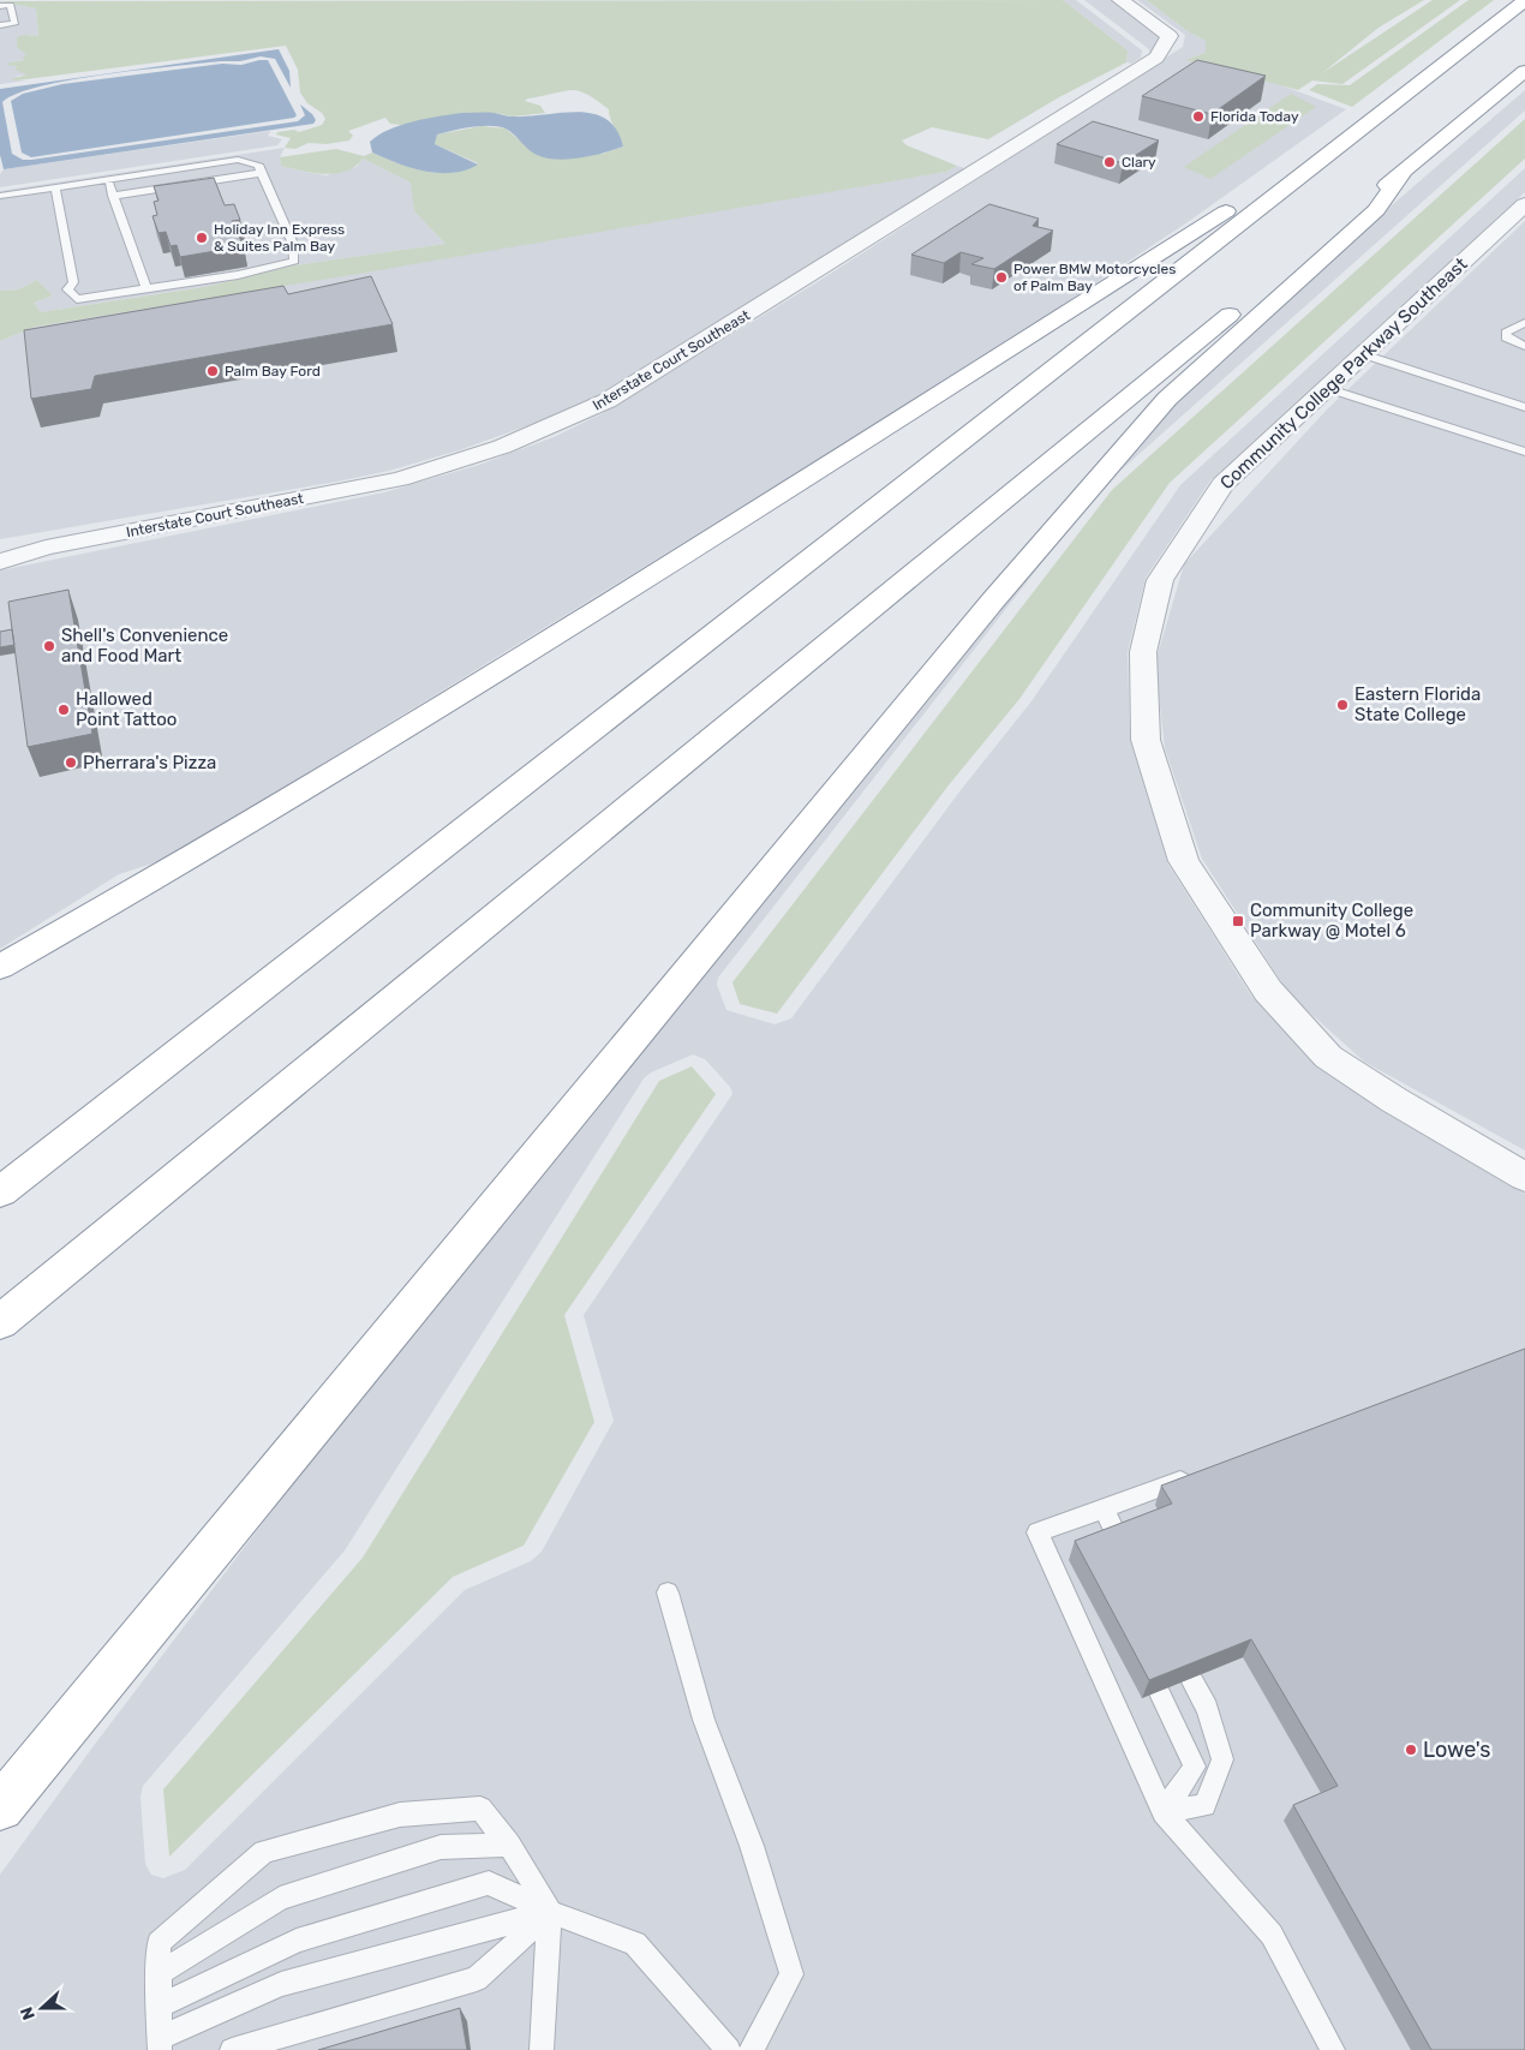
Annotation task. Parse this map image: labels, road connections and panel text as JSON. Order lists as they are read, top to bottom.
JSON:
{
  "streets": {
    "street": ["Interstate Court Southeast", "Community College Parkway Southeast"]
  },
  "places": {
    "other": [
      "Florida Today",
      "Clary",
      "Holiday Inn Express & Suites Palm Bay",
      "Power BMW Motorcycles of Palm Bay",
      "Palm Bay Ford",
      "Shell's Convenience and Food Mart",
      "Eastern Florida State College",
      "Hallowed Point Tattoo",
      "Pherrara's Pizza",
      "Lowe's"
    ],
    "transit": ["Community College Parkway @ Motel 6"]
  },
  "north": "left"
}
